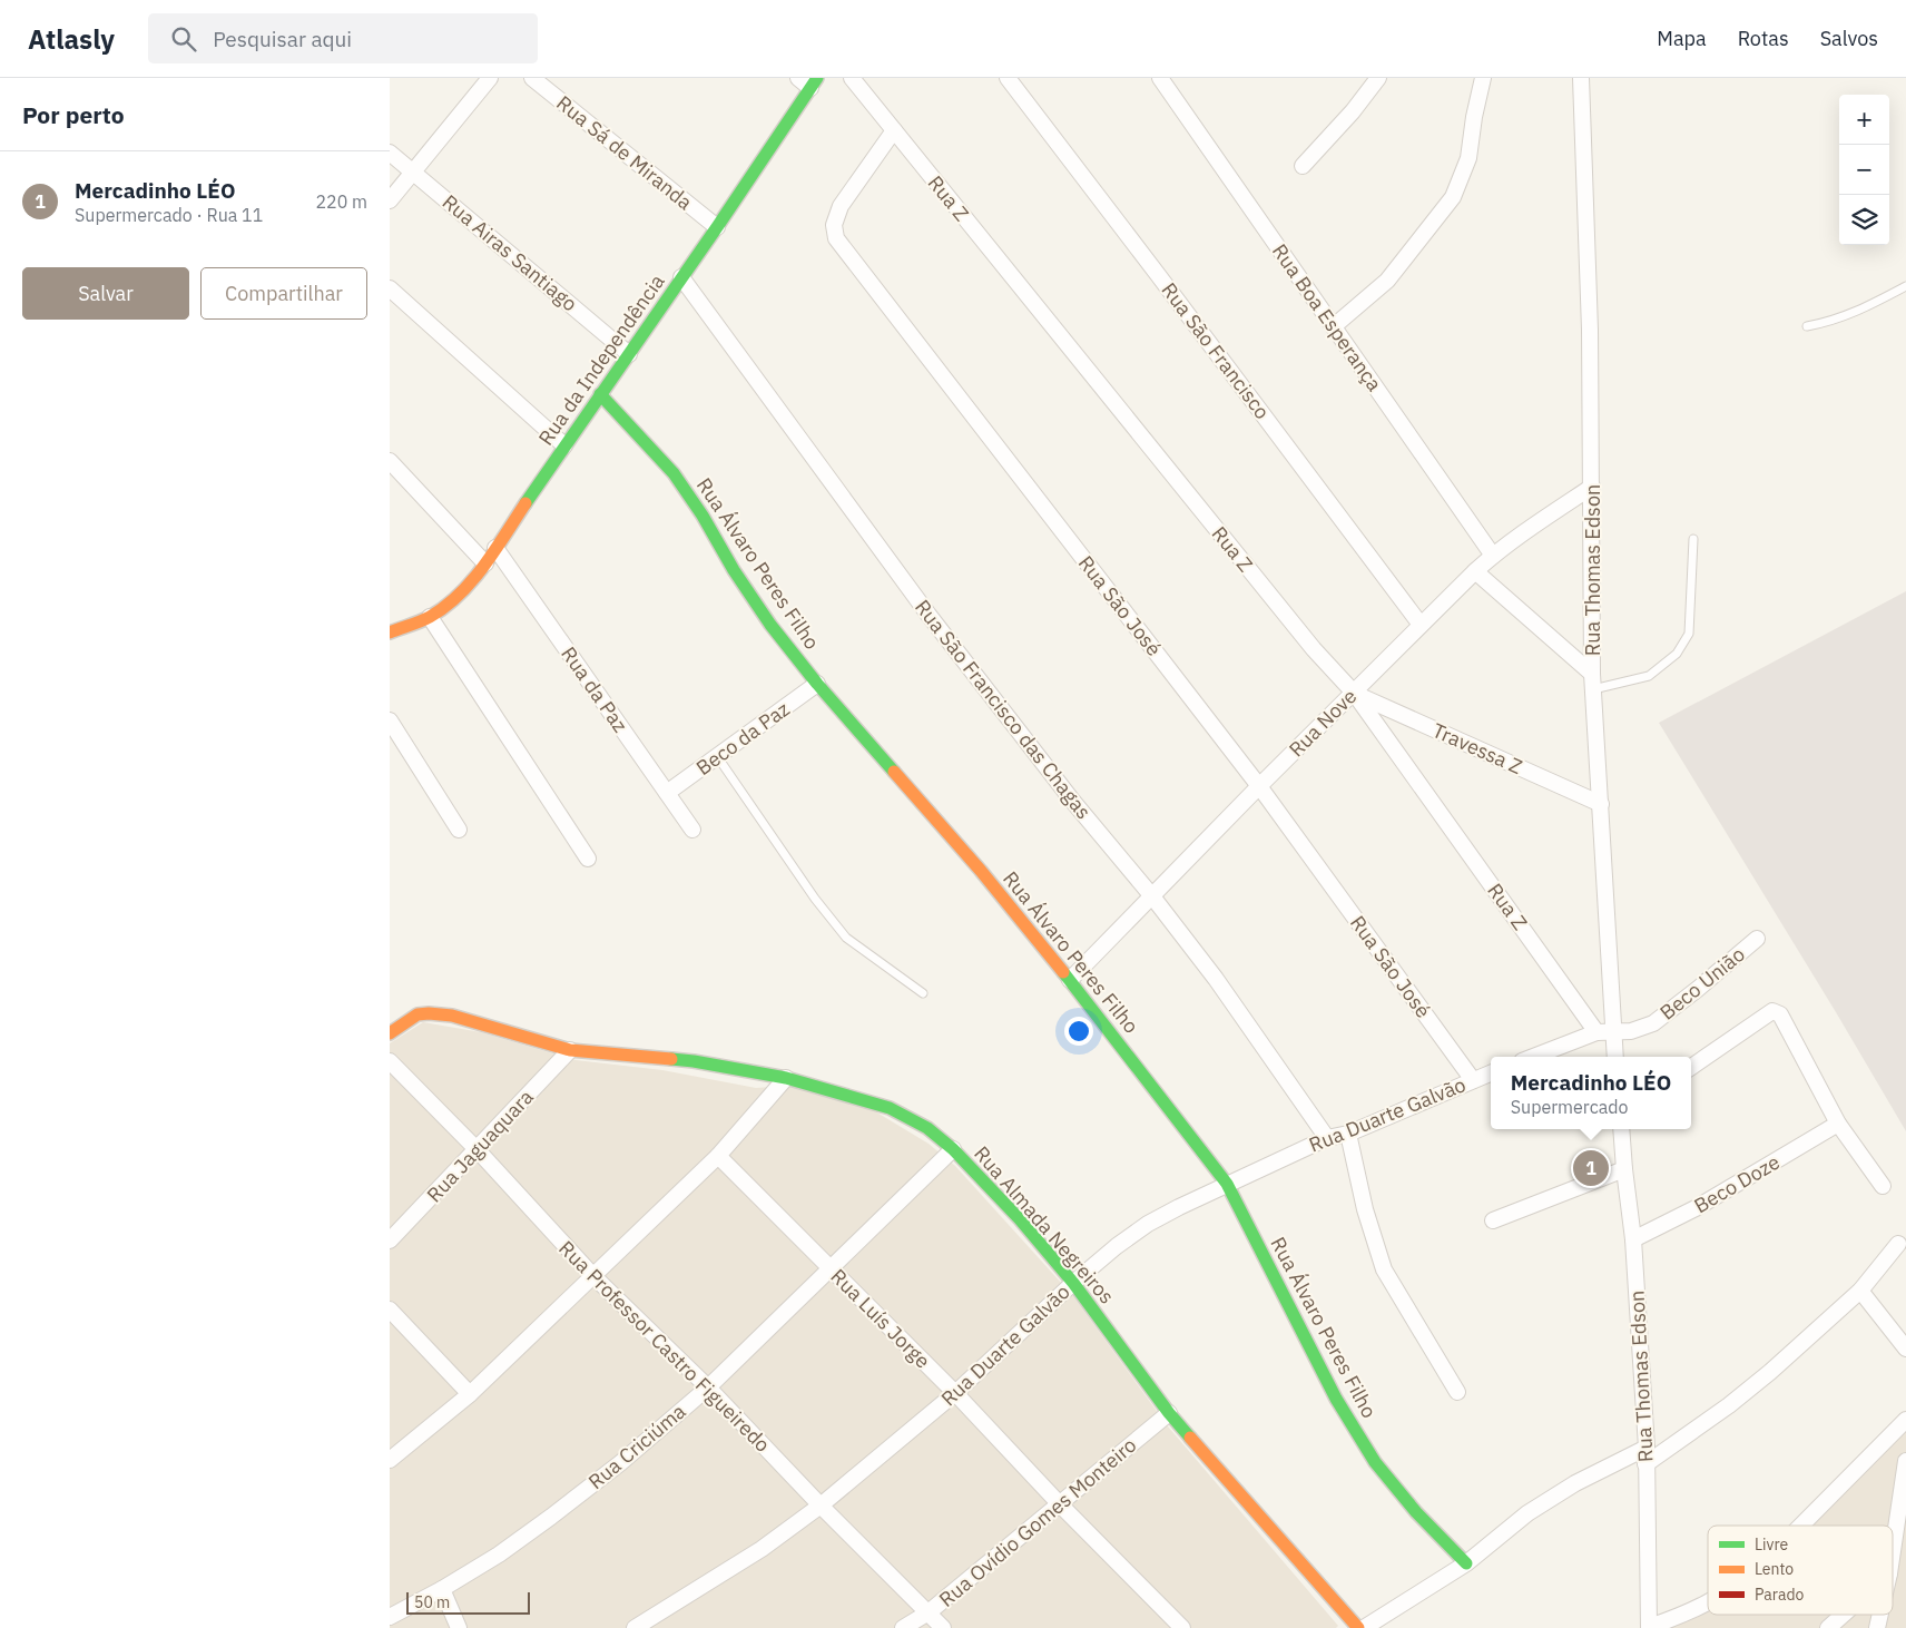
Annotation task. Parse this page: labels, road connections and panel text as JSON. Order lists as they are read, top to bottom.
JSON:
{
  "streets": {
    "street": [
      "Rua Sá de Miranda",
      "Rua Z",
      "Rua Airas Santiago",
      "Rua Boa Esperança",
      "Rua São Francisco",
      "Rua da Independência",
      "Rua Álvaro Peres Filho",
      "Rua Thomas Edson",
      "Rua São José",
      "Rua da Paz",
      "Rua São Francisco das Chagas",
      "Rua Nove",
      "Beco da Paz",
      "Travessa Z",
      "Beco União",
      "Rua Duarte Galvão",
      "Rua Jaguaquara",
      "Beco Doze",
      "Rua Almada Negreiros",
      "Rua Luís Jorge",
      "Rua Professor Castro Figueiredo",
      "Rua Criciúma",
      "Rua Ovídio Gomes Monteiro"
    ]
  },
  "crossings": [
    ["Rua Sá de Miranda", "Rua da Independência"],
    ["Rua Z", "Rua Thomas Edson"],
    ["Rua Z", "Rua São José"],
    ["Rua Z", "Rua Nove"],
    ["Rua Z", "Travessa Z"],
    ["Rua Z", "Beco União"],
    ["Rua Airas Santiago", "Rua da Independência"],
    ["Rua Boa Esperança", "Rua Nove"],
    ["Rua São Francisco", "Rua Nove"],
    ["Rua da Independência", "Rua Álvaro Peres Filho"],
    ["Rua da Independência", "Rua da Paz"],
    ["Rua da Independência", "Rua São Francisco das Chagas"],
    ["Rua Álvaro Peres Filho", "Rua Nove"],
    ["Rua Álvaro Peres Filho", "Beco da Paz"],
    ["Rua Álvaro Peres Filho", "Rua Duarte Galvão"],
    ["Rua Thomas Edson", "Rua Nove"],
    ["Rua Thomas Edson", "Travessa Z"],
    ["Rua Thomas Edson", "Beco União"],
    ["Rua Thomas Edson", "Beco Doze"],
    ["Rua São José", "Rua Nove"],
    ["Rua São José", "Rua Duarte Galvão"],
    ["Rua da Paz", "Beco da Paz"],
    ["Rua São Francisco das Chagas", "Rua Nove"],
    ["Rua São Francisco das Chagas", "Rua Duarte Galvão"],
    ["Rua Nove", "Travessa Z"],
    ["Rua Duarte Galvão", "Rua Almada Negreiros"],
    ["Rua Duarte Galvão", "Rua Luís Jorge"],
    ["Rua Duarte Galvão", "Rua Professor Castro Figueiredo"],
    ["Rua Jaguaquara", "Rua Almada Negreiros"],
    ["Rua Jaguaquara", "Rua Professor Castro Figueiredo"],
    ["Rua Almada Negreiros", "Rua Criciúma"],
    ["Rua Almada Negreiros", "Rua Ovídio Gomes Monteiro"],
    ["Rua Luís Jorge", "Rua Criciúma"],
    ["Rua Luís Jorge", "Rua Ovídio Gomes Monteiro"],
    ["Rua Professor Castro Figueiredo", "Rua Criciúma"],
    ["Rua Professor Castro Figueiredo", "Rua Ovídio Gomes Monteiro"]
  ],
  "legend": ["Livre", "Lento", "Parado"],
  "scale_bar": "50 m",
  "page": {
    "header": "Atlasly",
    "search": "Pesquisar aqui",
    "nav": ["Mapa", "Rotas", "Salvos"],
    "heading": "Por perto",
    "map_buttons": ["+", "−"],
    "list": [
      {
        "mark": "1",
        "name": "Mercadinho LÉO",
        "note": "Supermercado · Rua 11",
        "value": "220 m"
      }
    ],
    "buttons": ["Salvar", "Compartilhar"],
    "popup": ["Mercadinho LÉO", "Supermercado"],
    "pins": "1",
    "scale": "50 m"
  }
}
